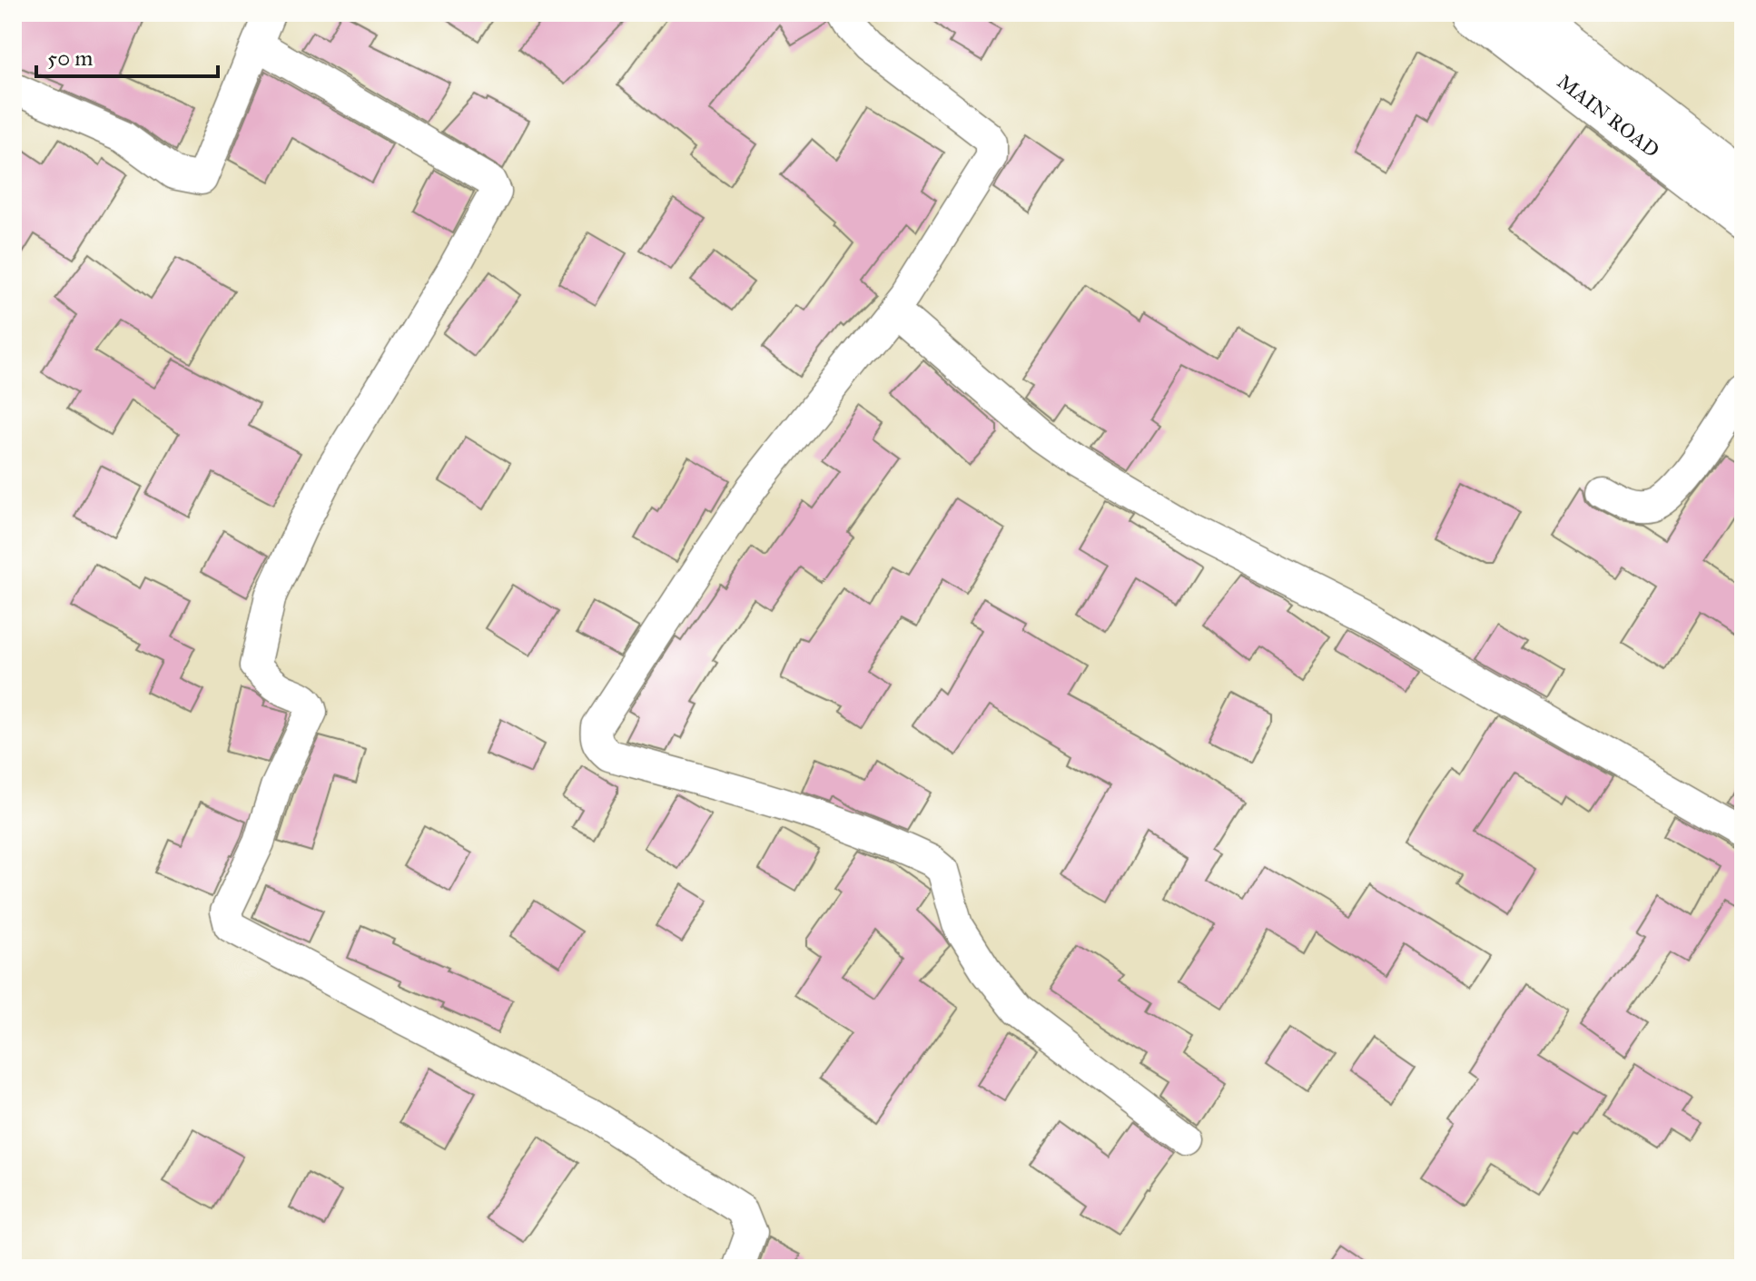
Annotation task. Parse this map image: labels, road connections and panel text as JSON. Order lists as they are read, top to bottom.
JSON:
{
  "streets": {
    "main road": ["MAIN ROAD"]
  },
  "scale_bar": "50 m"
}
